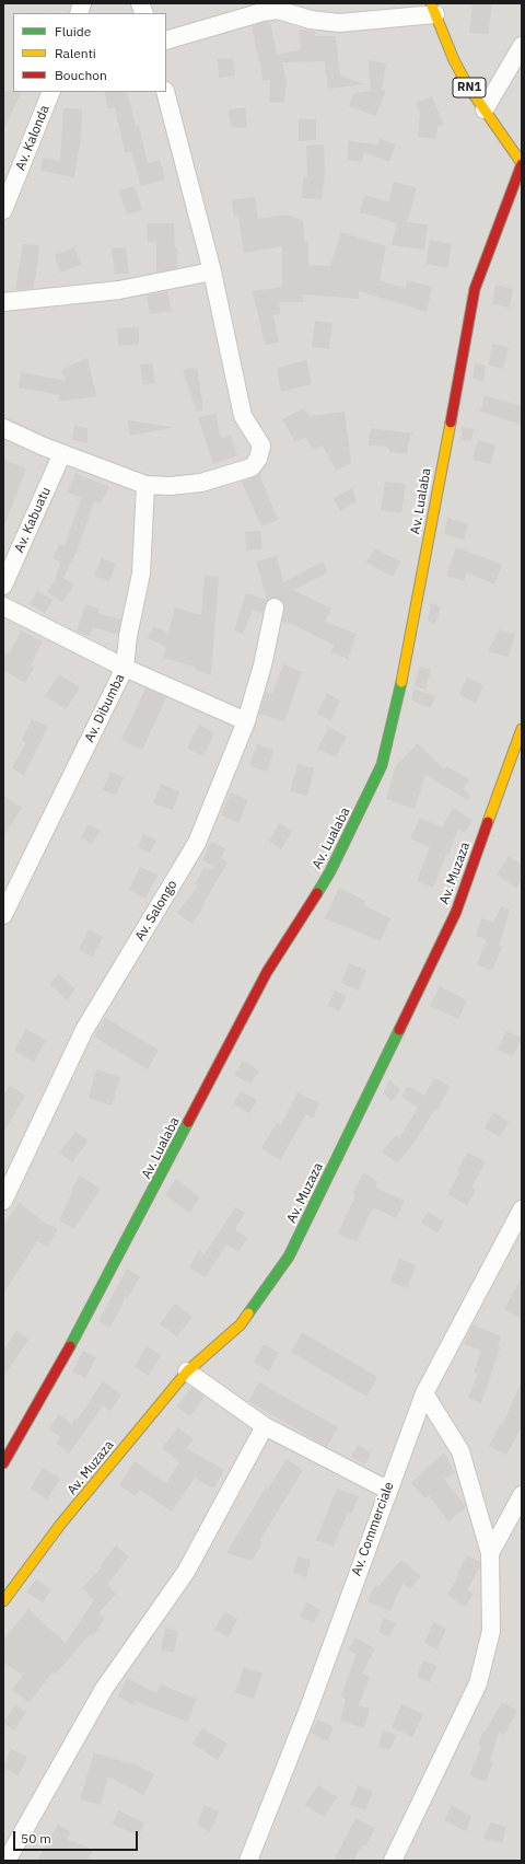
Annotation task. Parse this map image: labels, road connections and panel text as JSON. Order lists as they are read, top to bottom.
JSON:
{
  "streets": {
    "main road": ["RN1", "Av. Lualaba", "Av. Muzaza"],
    "street": [
      "Av. Kalonda",
      "Av. Kabuatu",
      "Av. Dibumba",
      "Av. Salongo",
      "Av. Commerciale"
    ]
  },
  "crossings": [
    ["RN1", "Av. Lualaba"]
  ],
  "legend": ["Fluide", "Ralenti", "Bouchon"],
  "scale_bar": "50 m"
}
